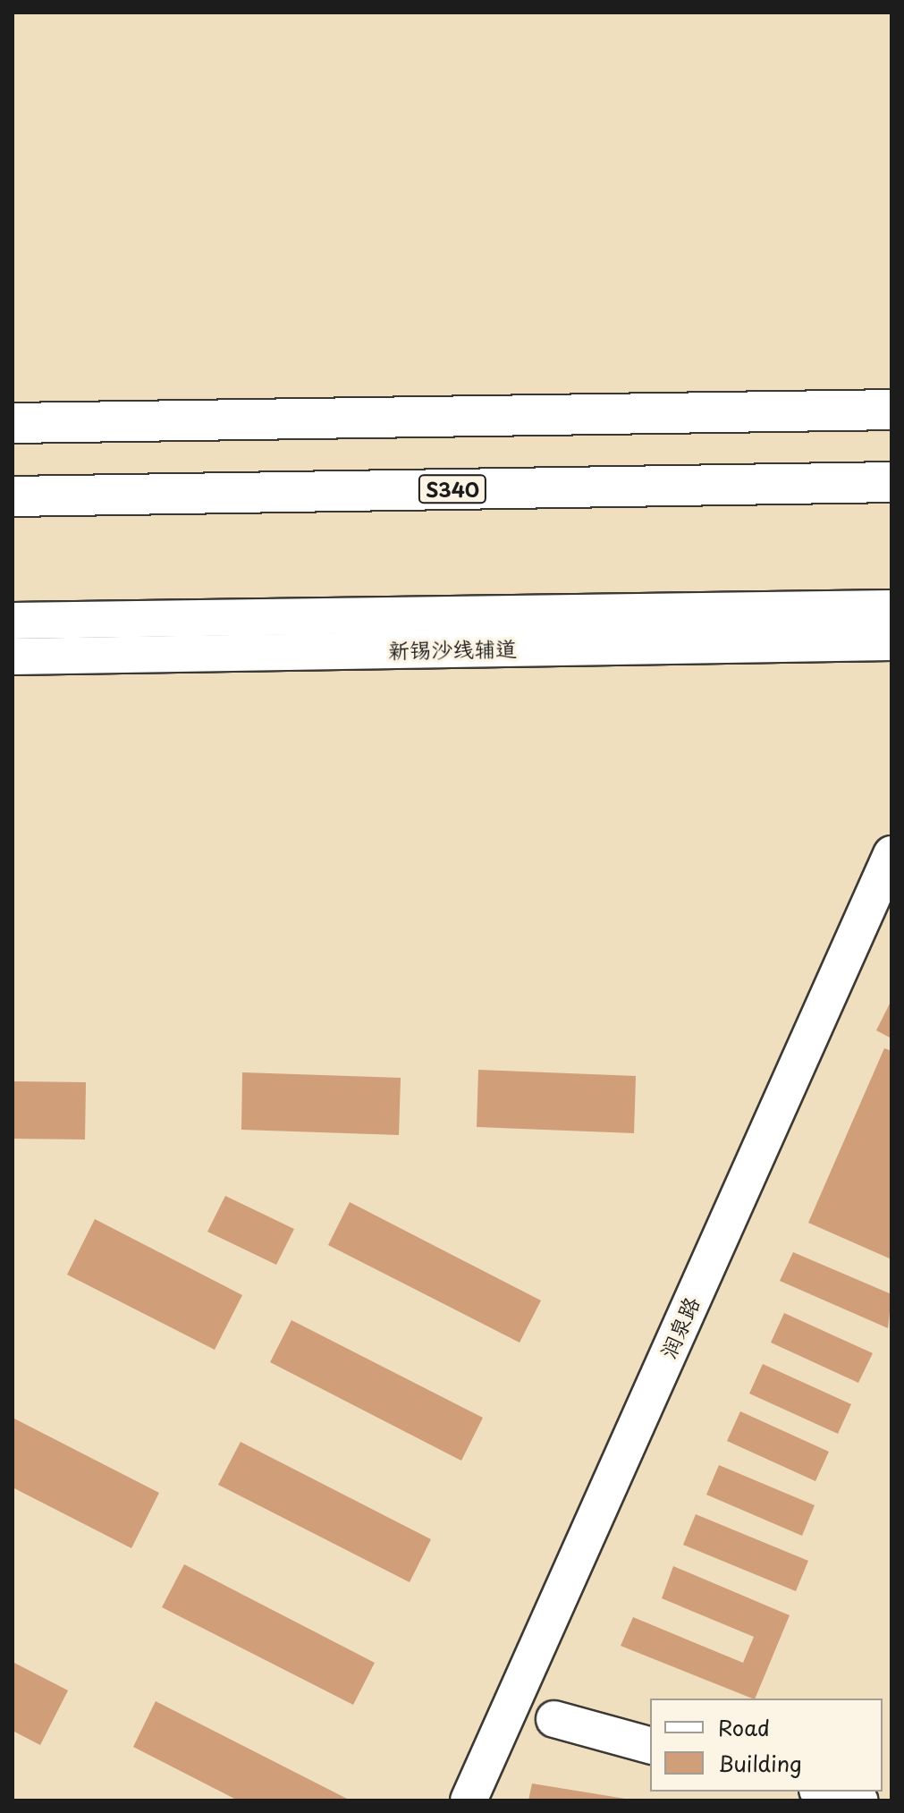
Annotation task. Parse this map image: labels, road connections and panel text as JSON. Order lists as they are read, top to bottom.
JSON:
{
  "streets": {
    "main road": ["S340"],
    "street": ["新锡沙线辅道", "润泉路"]
  },
  "legend": ["Road", "Building"]
}
